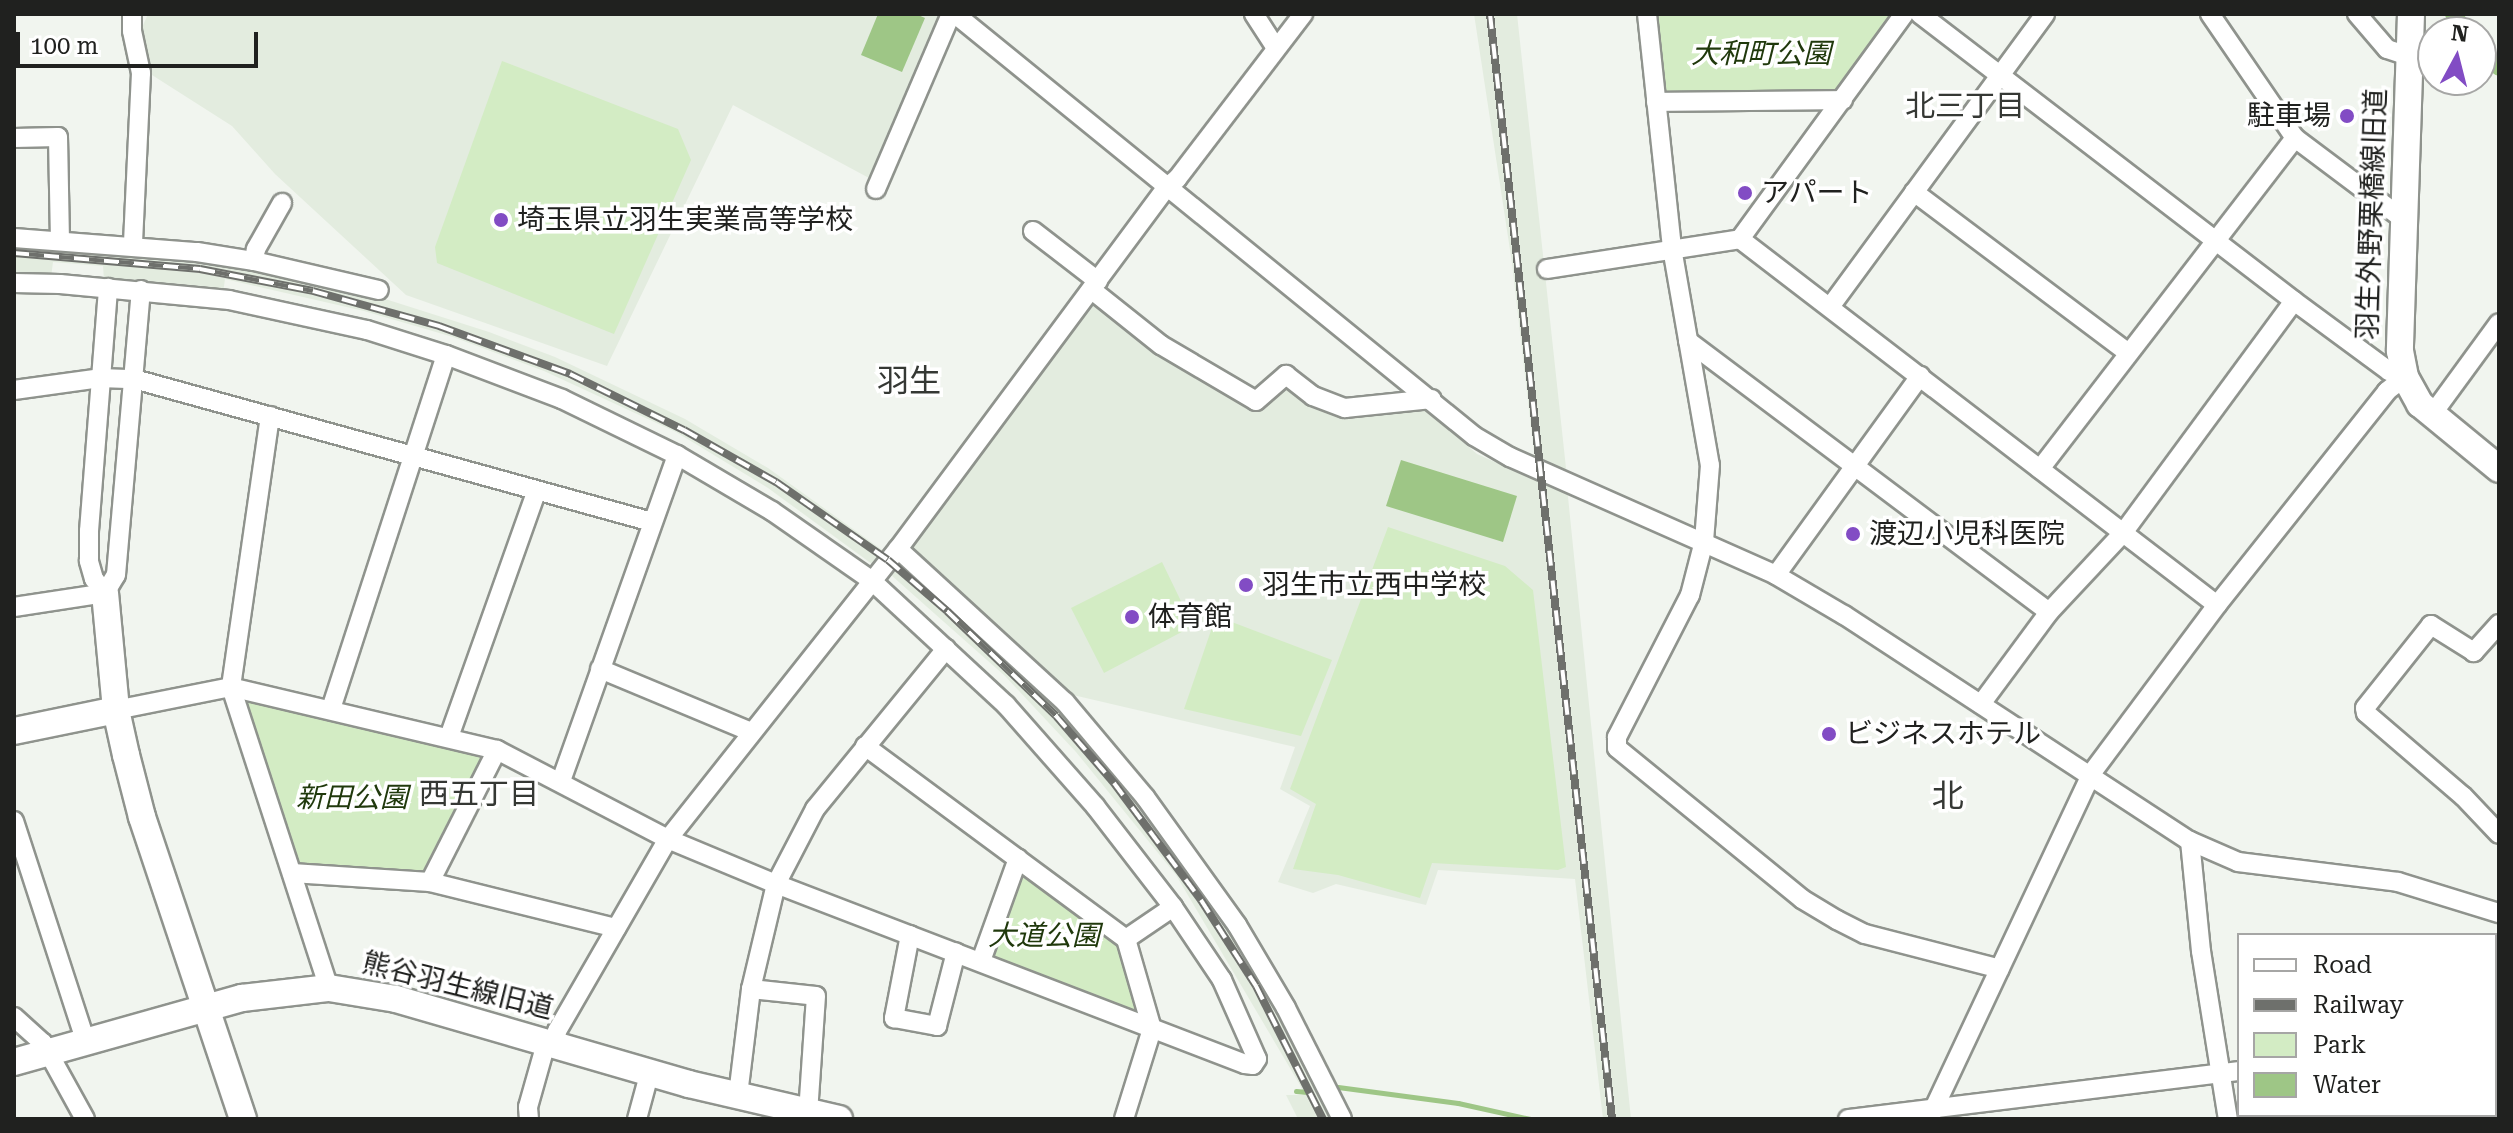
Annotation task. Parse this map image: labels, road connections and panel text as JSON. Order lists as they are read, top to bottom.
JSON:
{
  "streets": {
    "street": ["羽生外野栗橋線旧道", "熊谷羽生線旧道"]
  },
  "districts": [
    "北三丁目",
    "羽生",
    "西五丁目",
    "北"
  ],
  "parks": ["大和町公園", "新田公園", "大道公園"],
  "places": [
    "駐車場",
    "アパート",
    "埼玉県立羽生実業高等学校",
    "渡辺小児科医院",
    "羽生市立西中学校",
    "体育館",
    "ビジネスホテル"
  ],
  "legend": [
    "Road",
    "Railway",
    "Park",
    "Water"
  ],
  "scale_bar": "100 m",
  "north": "top"
}
